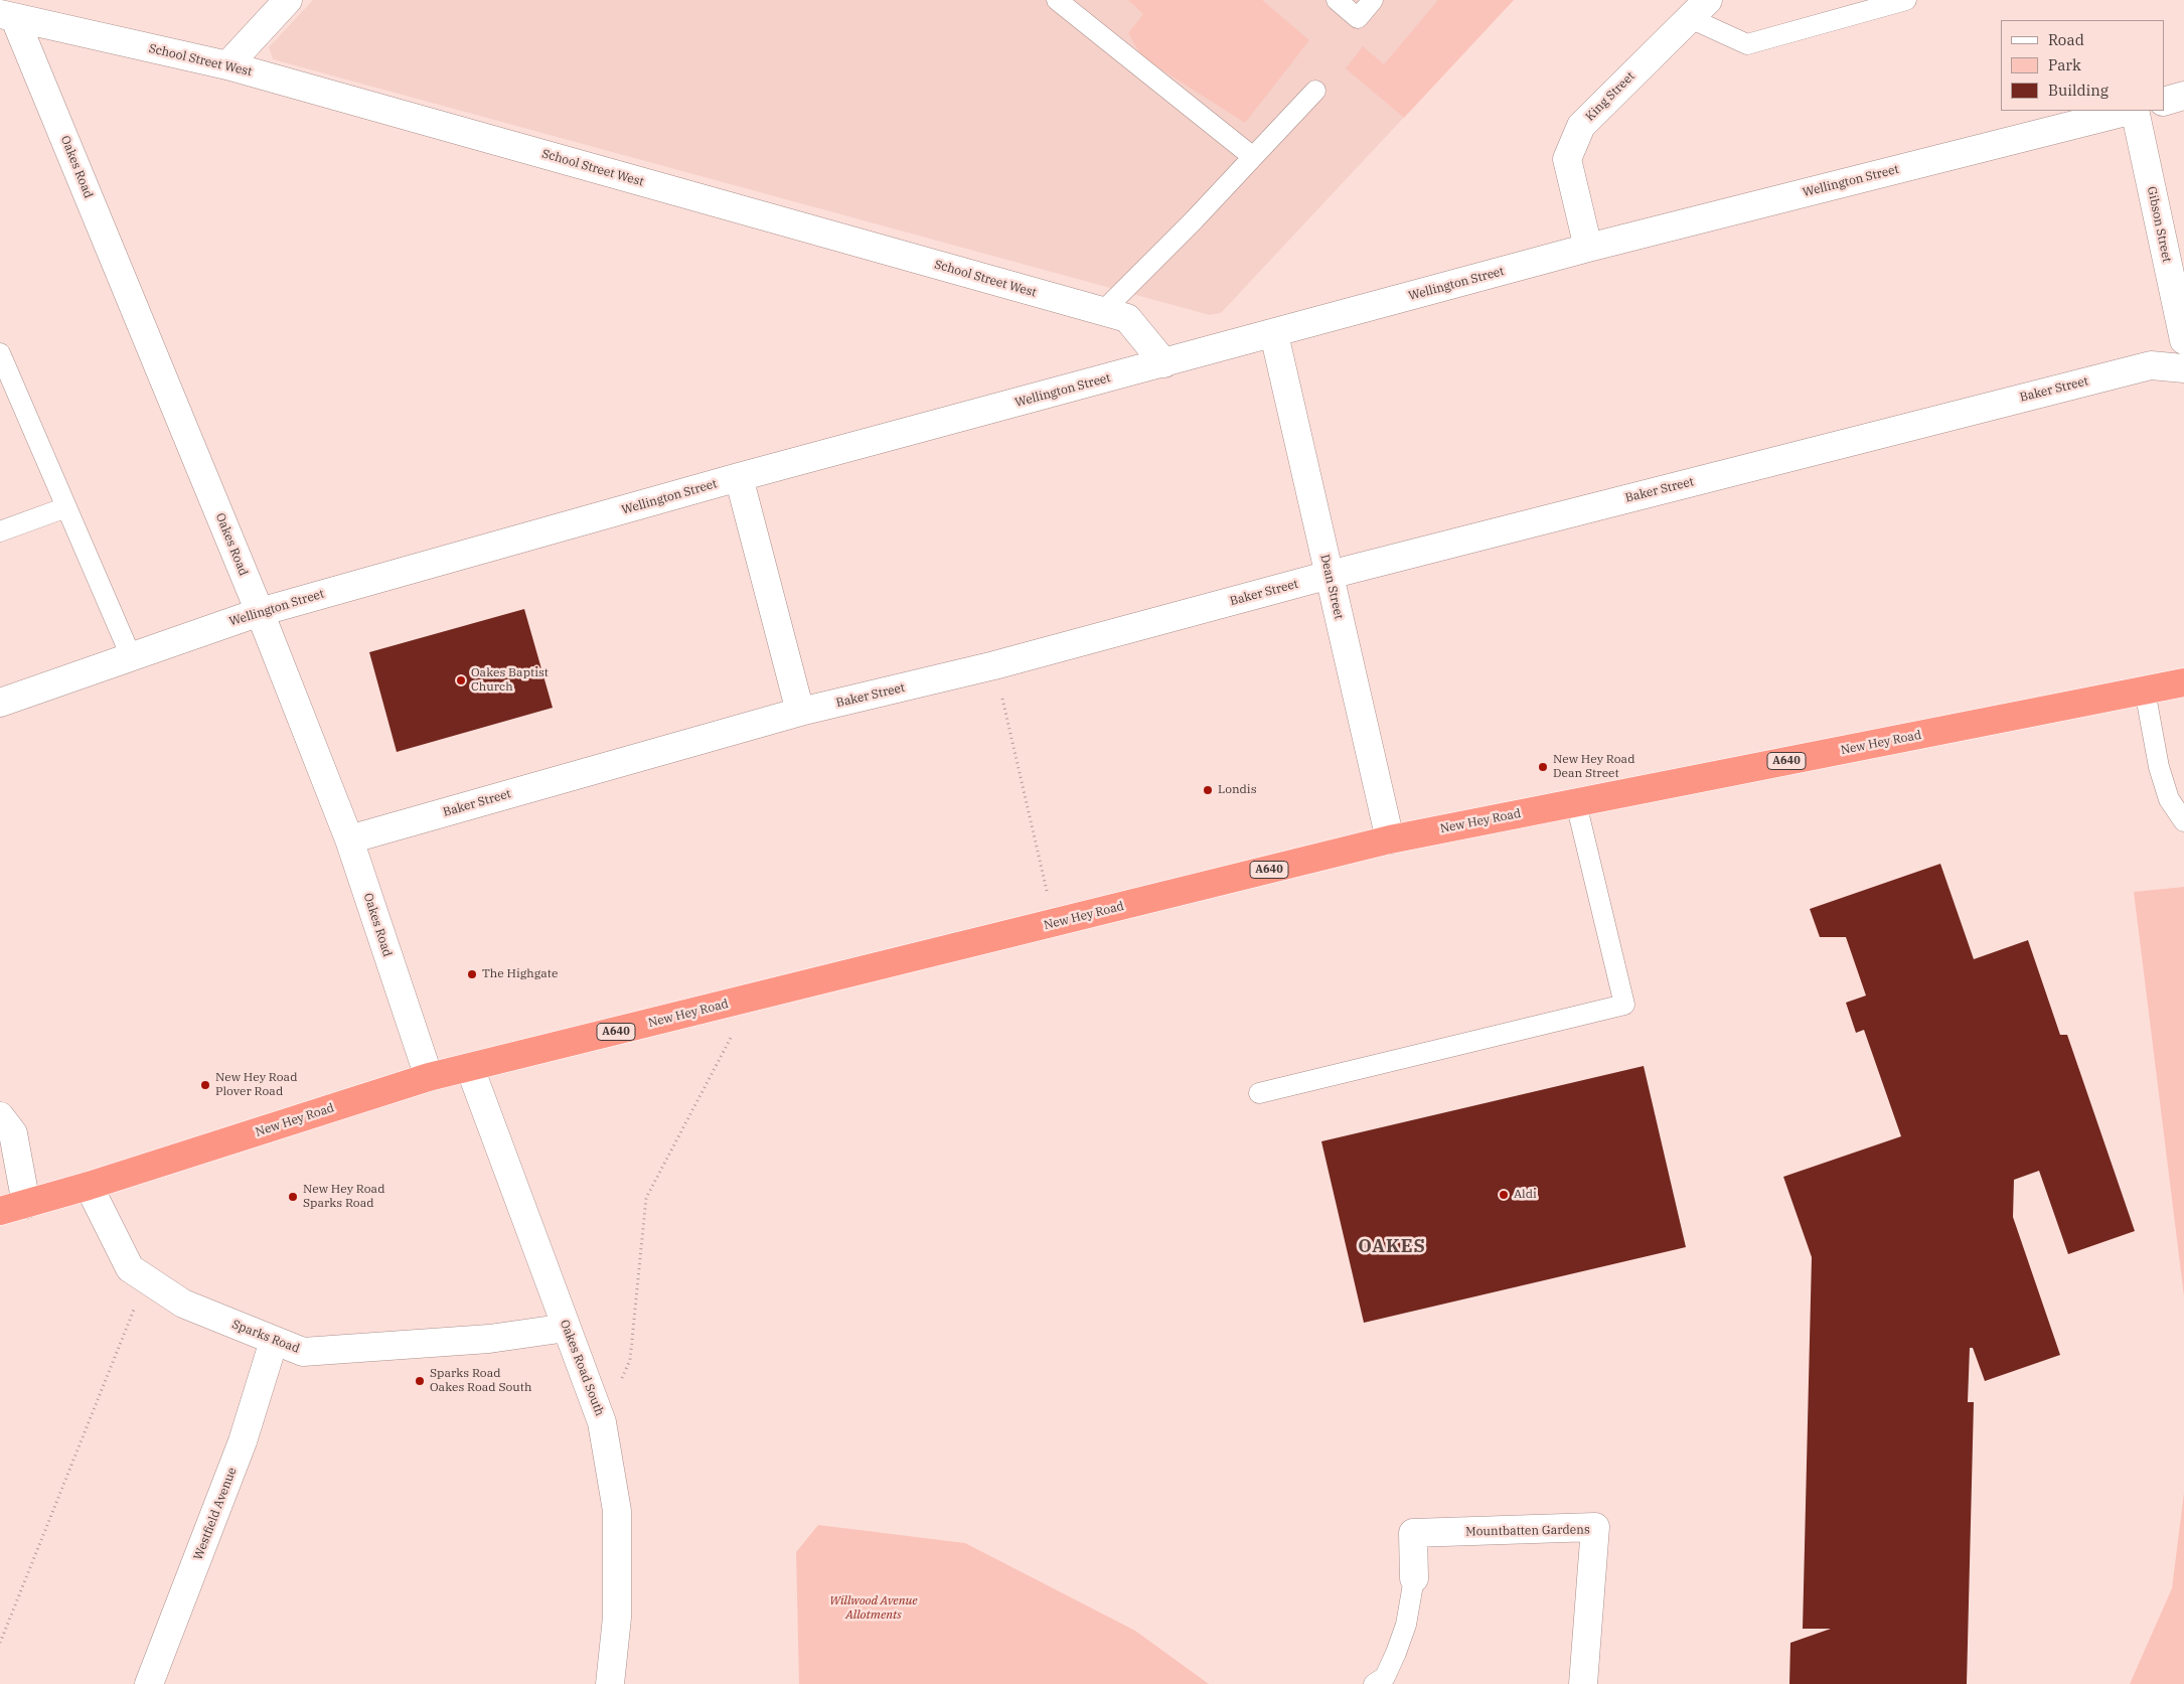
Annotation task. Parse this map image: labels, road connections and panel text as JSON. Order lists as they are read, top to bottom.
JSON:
{
  "streets": {
    "highway": ["New Hey Road", "A640"],
    "street": [
      "School Street West",
      "King Street",
      "Oakes Road",
      "Wellington Street",
      "Gibson Street",
      "Baker Street",
      "Dean Street",
      "Sparks Road",
      "Oakes Road South",
      "Westfield Avenue",
      "Mountbatten Gardens"
    ]
  },
  "crossings": [
    ["School Street West", "Oakes Road"],
    ["School Street West", "Wellington Street"],
    ["King Street", "Wellington Street"],
    ["Oakes Road", "Wellington Street"],
    ["Oakes Road", "Baker Street"],
    ["Oakes Road", "New Hey Road"],
    ["Wellington Street", "Dean Street"],
    ["Baker Street", "Dean Street"],
    ["Dean Street", "New Hey Road"],
    ["New Hey Road", "Sparks Road"],
    ["New Hey Road", "Oakes Road South"],
    ["Sparks Road", "Oakes Road South"],
    ["Sparks Road", "Westfield Avenue"]
  ],
  "districts": ["OAKES"],
  "parks": ["Willwood Avenue Allotments"],
  "places": [
    "Oakes Baptist Church",
    "New Hey Road Dean Street",
    "Londis",
    "The Highgate",
    "New Hey Road Plover Road",
    "Aldi",
    "New Hey Road Sparks Road",
    "Sparks Road Oakes Road South"
  ],
  "legend": ["Road", "Park", "Building"]
}
